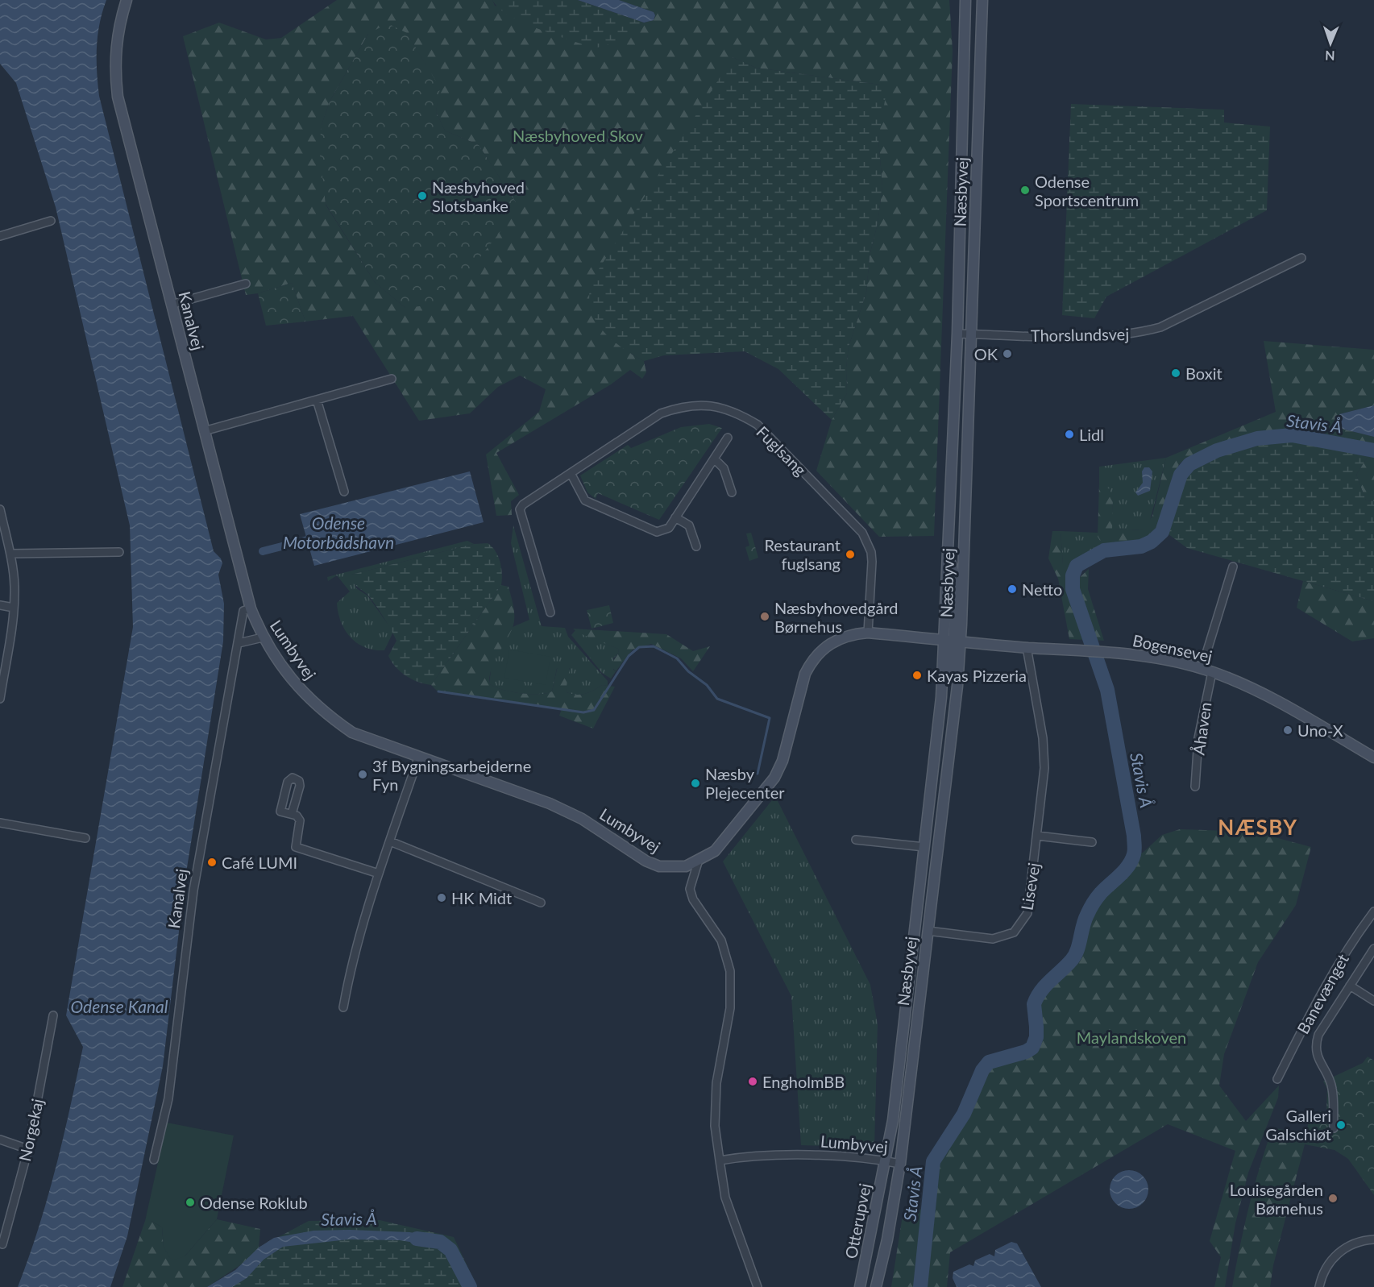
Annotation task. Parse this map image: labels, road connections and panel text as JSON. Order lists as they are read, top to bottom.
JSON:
{
  "streets": {
    "street": [
      "Næsbyvej",
      "Kanalvej",
      "Thorslundsvej",
      "Fuglsang",
      "Bogensevej",
      "Lumbyvej",
      "Åhaven",
      "Lisevej",
      "Banevænget",
      "Norgekaj",
      "Otterupvej"
    ]
  },
  "crossings": [
    ["Næsbyvej", "Thorslundsvej"],
    ["Næsbyvej", "Bogensevej"],
    ["Næsbyvej", "Lumbyvej"],
    ["Næsbyvej", "Lisevej"],
    ["Næsbyvej", "Otterupvej"],
    ["Kanalvej", "Lumbyvej"],
    ["Fuglsang", "Bogensevej"],
    ["Bogensevej", "Lumbyvej"],
    ["Bogensevej", "Åhaven"],
    ["Bogensevej", "Lisevej"],
    ["Lumbyvej", "Otterupvej"]
  ],
  "districts": ["NÆSBY"],
  "water": ["Stavis Å", "Odense Motorbådshavn", "Odense Kanal"],
  "parks": ["Næsbyhoved Skov", "Maylandskoven"],
  "places": [
    "Odense Sportscentrum",
    "Næsbyhoved Slotsbanke",
    "OK",
    "Boxit",
    "Lidl",
    "Restaurant fuglsang",
    "Netto",
    "Næsbyhovedgård Børnehus",
    "Kayas Pizzeria",
    "Uno-X",
    "3f Bygningsarbejderne Fyn",
    "Næsby Plejecenter",
    "Café LUMI",
    "HK Midt",
    "EngholmBB",
    "Galleri Galschiøt",
    "Louisegården Børnehus",
    "Odense Roklub"
  ],
  "north": "bottom"
}
